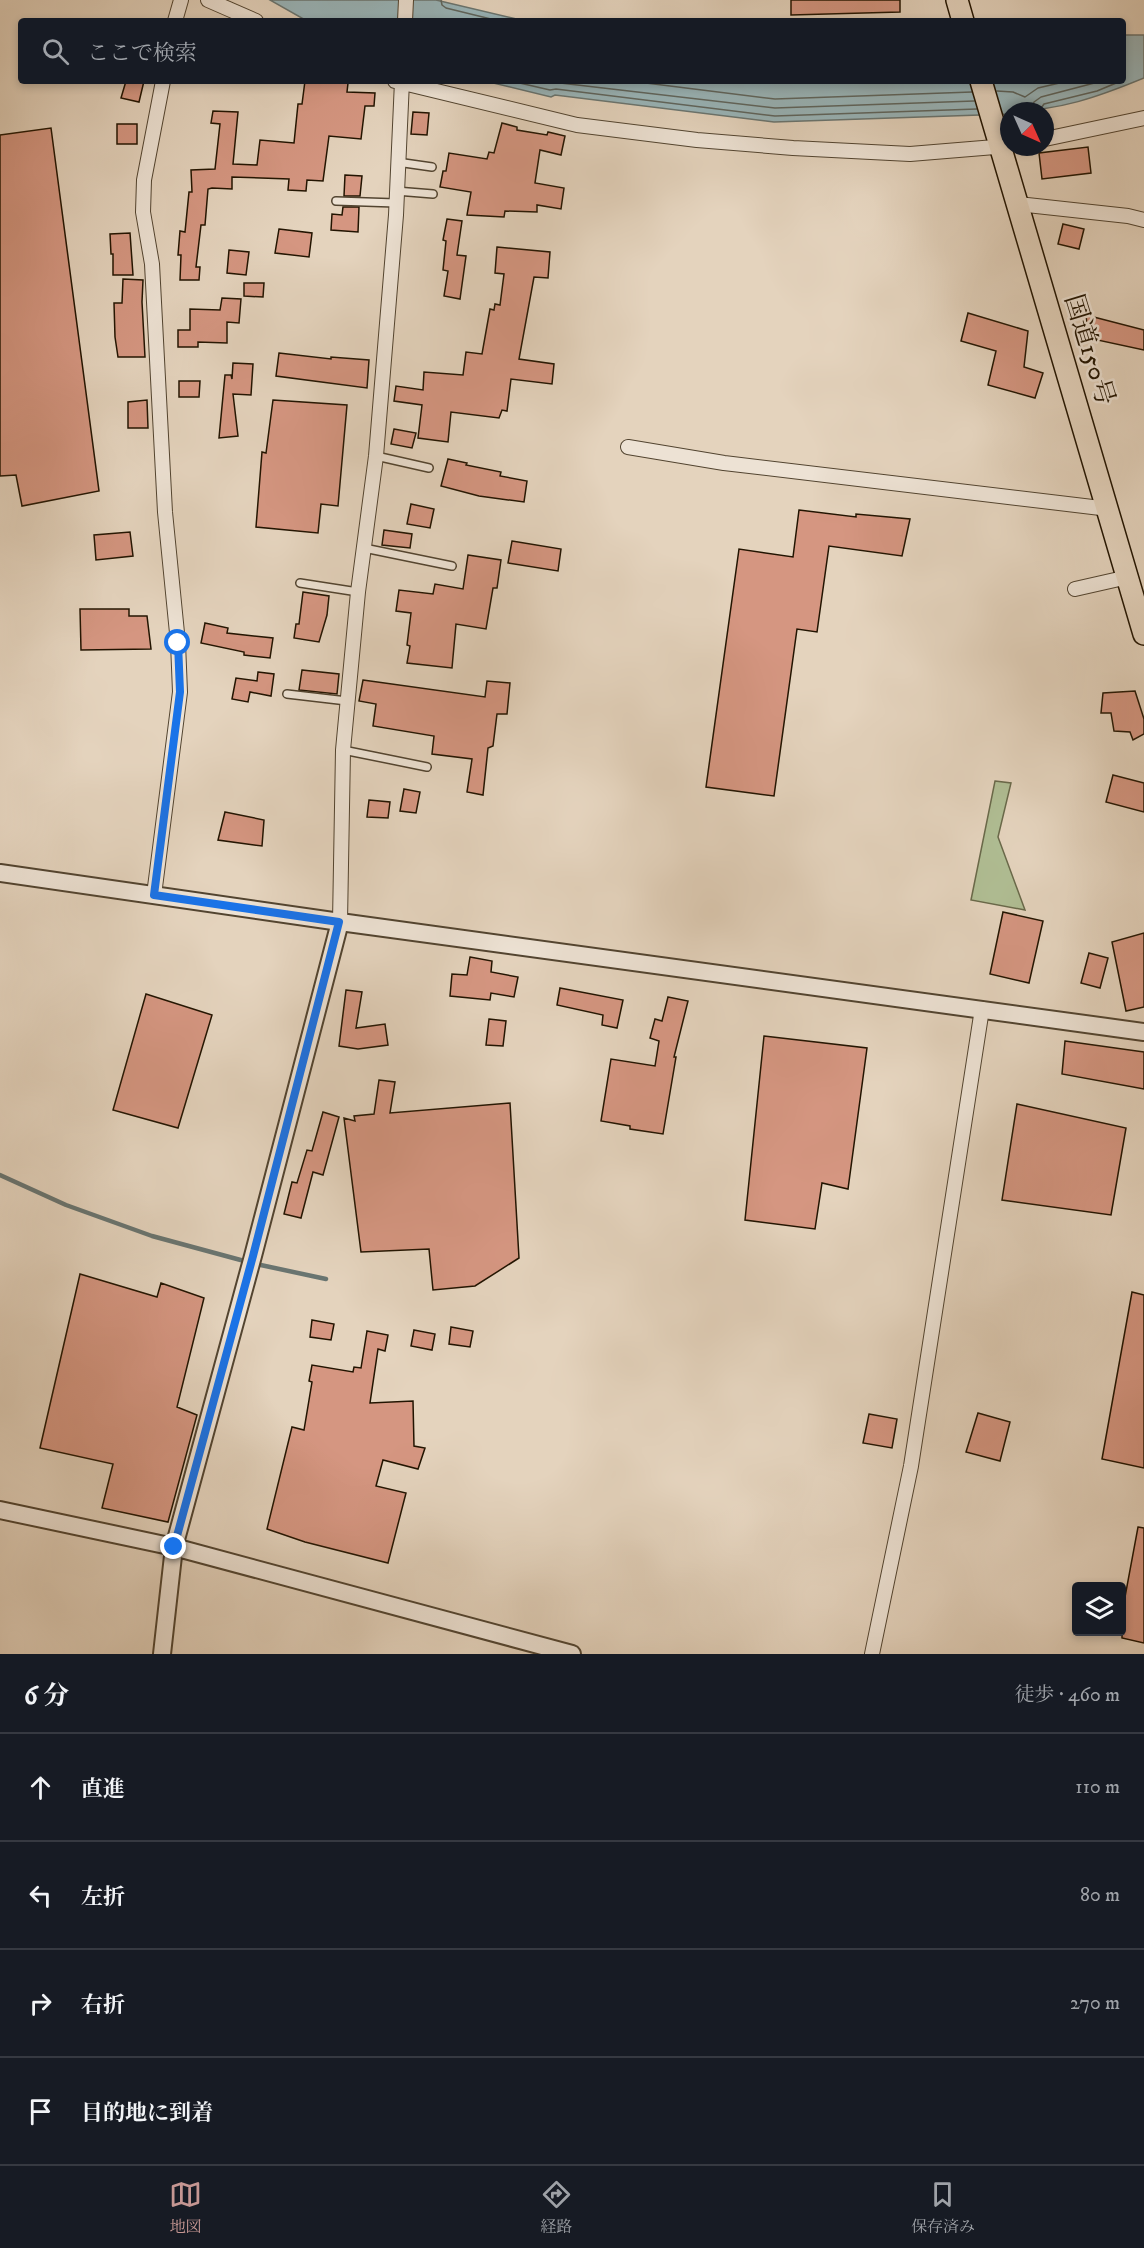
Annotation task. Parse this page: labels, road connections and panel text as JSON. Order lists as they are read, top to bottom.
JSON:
{
  "streets": {
    "highway": ["国道150号"]
  },
  "north": "bottom right",
  "page": {
    "search": "ここで検索",
    "heading": ["6 分", "徒歩 · 460 m"],
    "list": [
      ["直進", "110 m"],
      ["左折", "80 m"],
      ["右折", "270 m"],
      "目的地に到着"
    ],
    "nav": ["地図", "経路", "保存済み"]
  }
}
